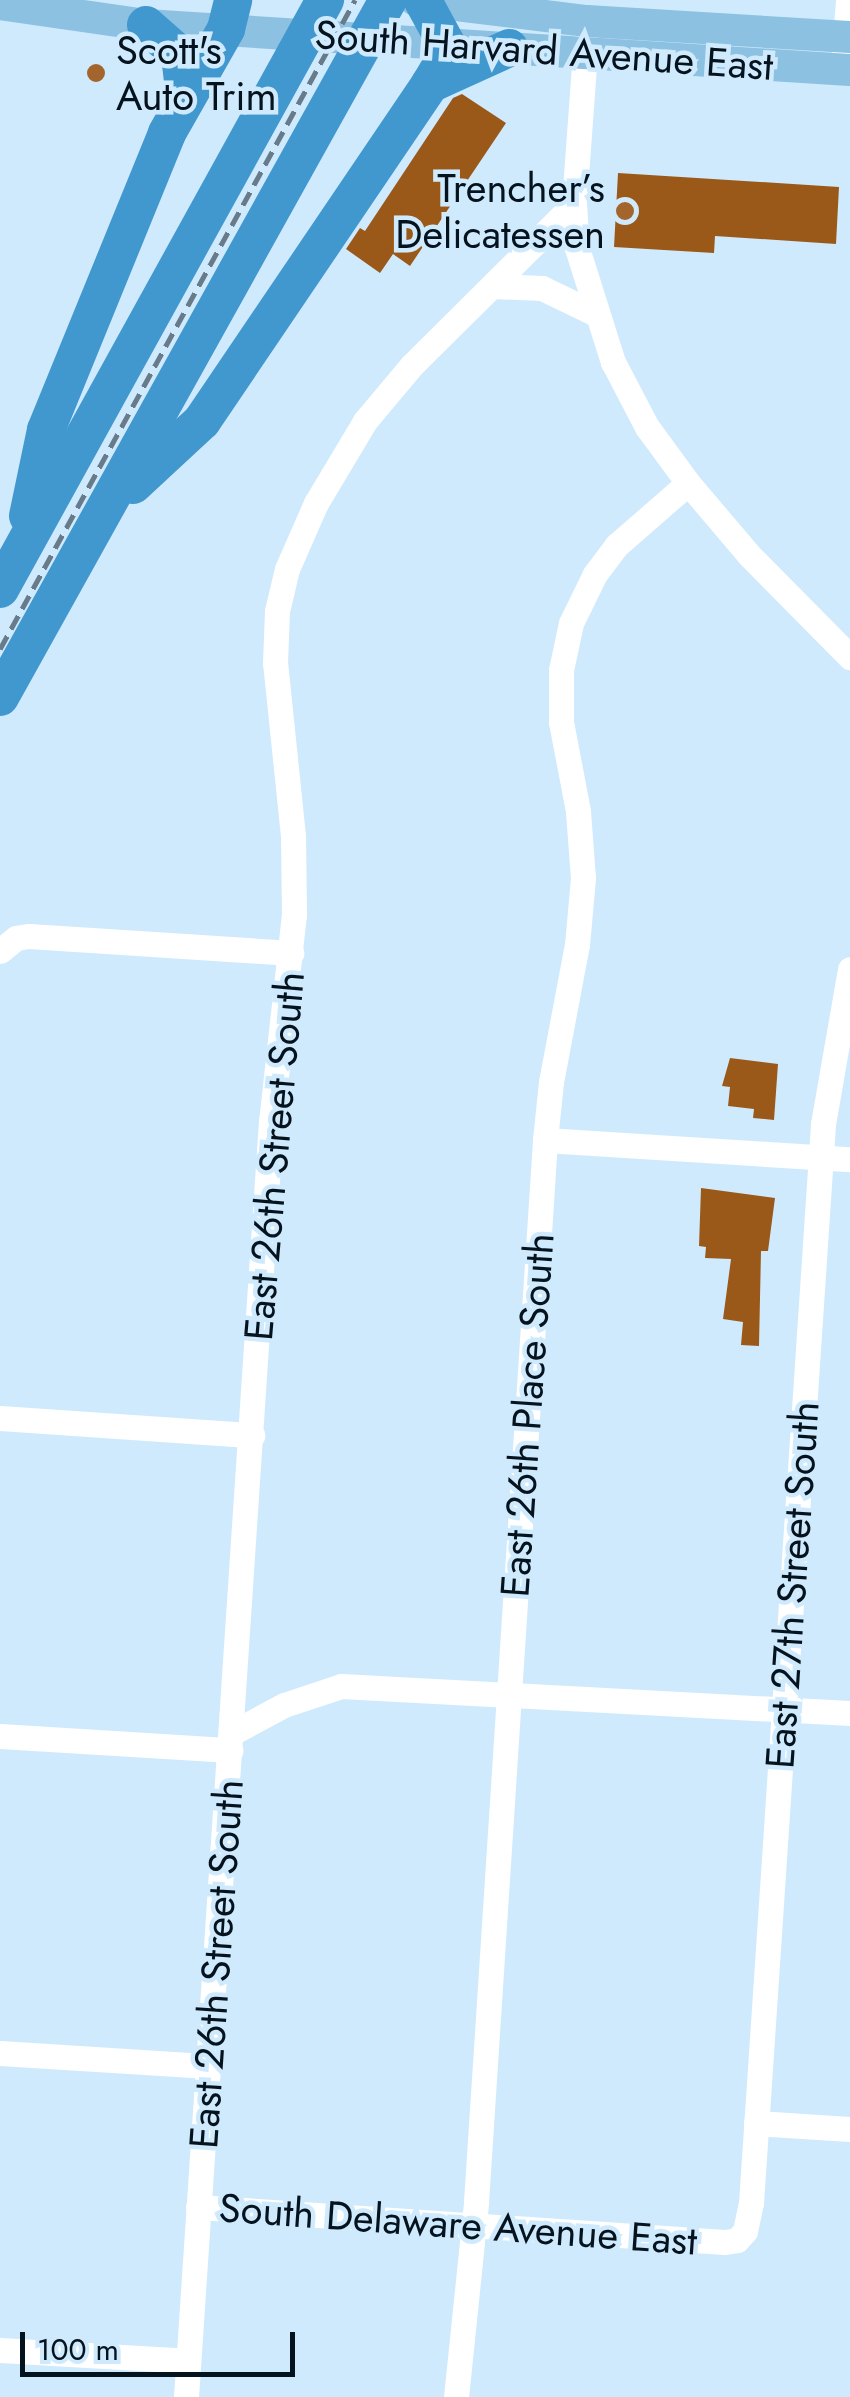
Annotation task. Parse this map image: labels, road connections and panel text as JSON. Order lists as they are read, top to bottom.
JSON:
{
  "streets": {
    "main road": ["South Harvard Avenue East"],
    "street": [
      "East 26th Street South",
      "East 26th Place South",
      "East 27th Street South",
      "South Delaware Avenue East"
    ]
  },
  "crossings": [
    ["East 26th Street South", "South Delaware Avenue East"],
    ["East 26th Place South", "South Delaware Avenue East"],
    ["East 27th Street South", "South Delaware Avenue East"]
  ],
  "places": ["Scott's Auto Trim", "Trencher’s Delicatessen"],
  "scale_bar": "100 m"
}
